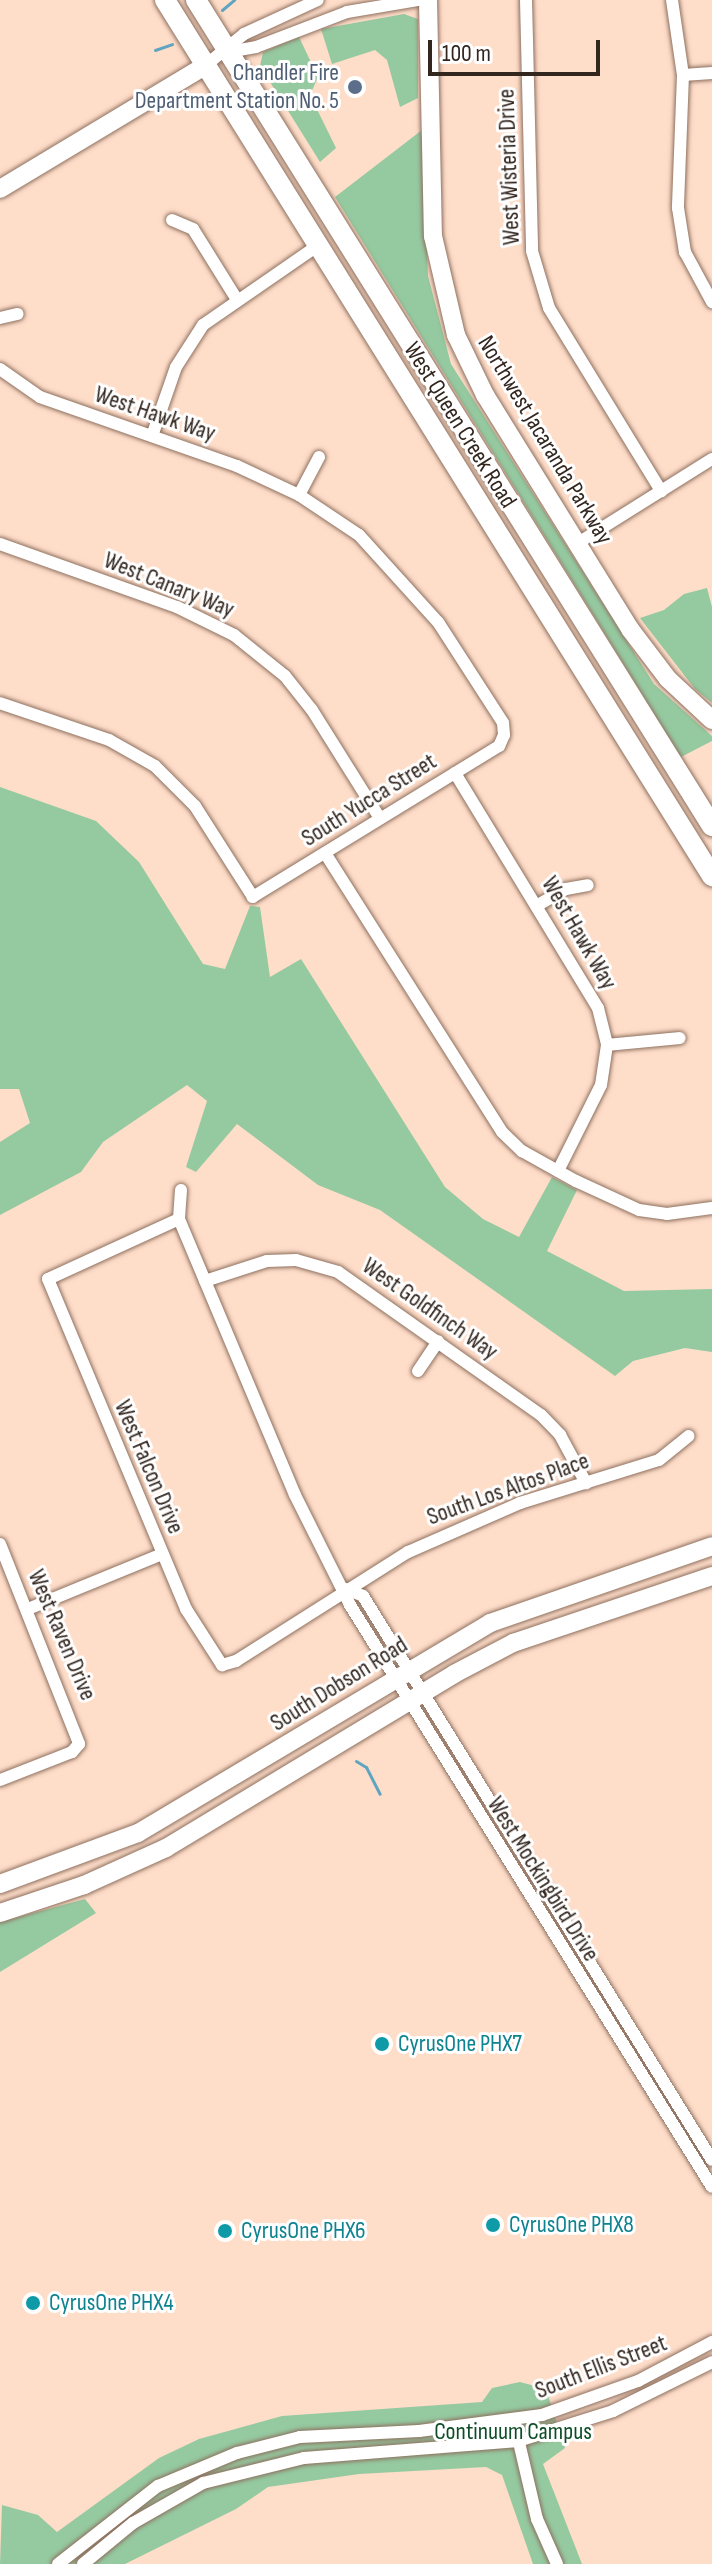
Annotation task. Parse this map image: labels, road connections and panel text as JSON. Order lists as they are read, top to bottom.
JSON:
{
  "streets": {
    "main road": ["West Queen Creek Road", "Northwest Jacaranda Parkway", "South Dobson Road"],
    "street": [
      "West Wisteria Drive",
      "West Hawk Way",
      "West Canary Way",
      "South Yucca Street",
      "West Goldfinch Way",
      "West Falcon Drive",
      "South Los Altos Place",
      "West Raven Drive",
      "West Mockingbird Drive",
      "South Ellis Street"
    ]
  },
  "crossings": [
    ["West Hawk Way", "South Yucca Street"],
    ["West Canary Way", "South Yucca Street"],
    ["West Goldfinch Way", "South Los Altos Place"],
    ["West Goldfinch Way", "West Mockingbird Drive"],
    ["West Falcon Drive", "South Los Altos Place"],
    ["West Falcon Drive", "West Mockingbird Drive"],
    ["South Los Altos Place", "West Mockingbird Drive"],
    ["South Dobson Road", "West Mockingbird Drive"]
  ],
  "parks": ["Continuum Campus"],
  "places": [
    "Chandler Fire Department Station No. 5",
    "CyrusOne PHX7",
    "CyrusOne PHX8",
    "CyrusOne PHX6",
    "CyrusOne PHX4"
  ],
  "scale_bar": "100 m"
}
